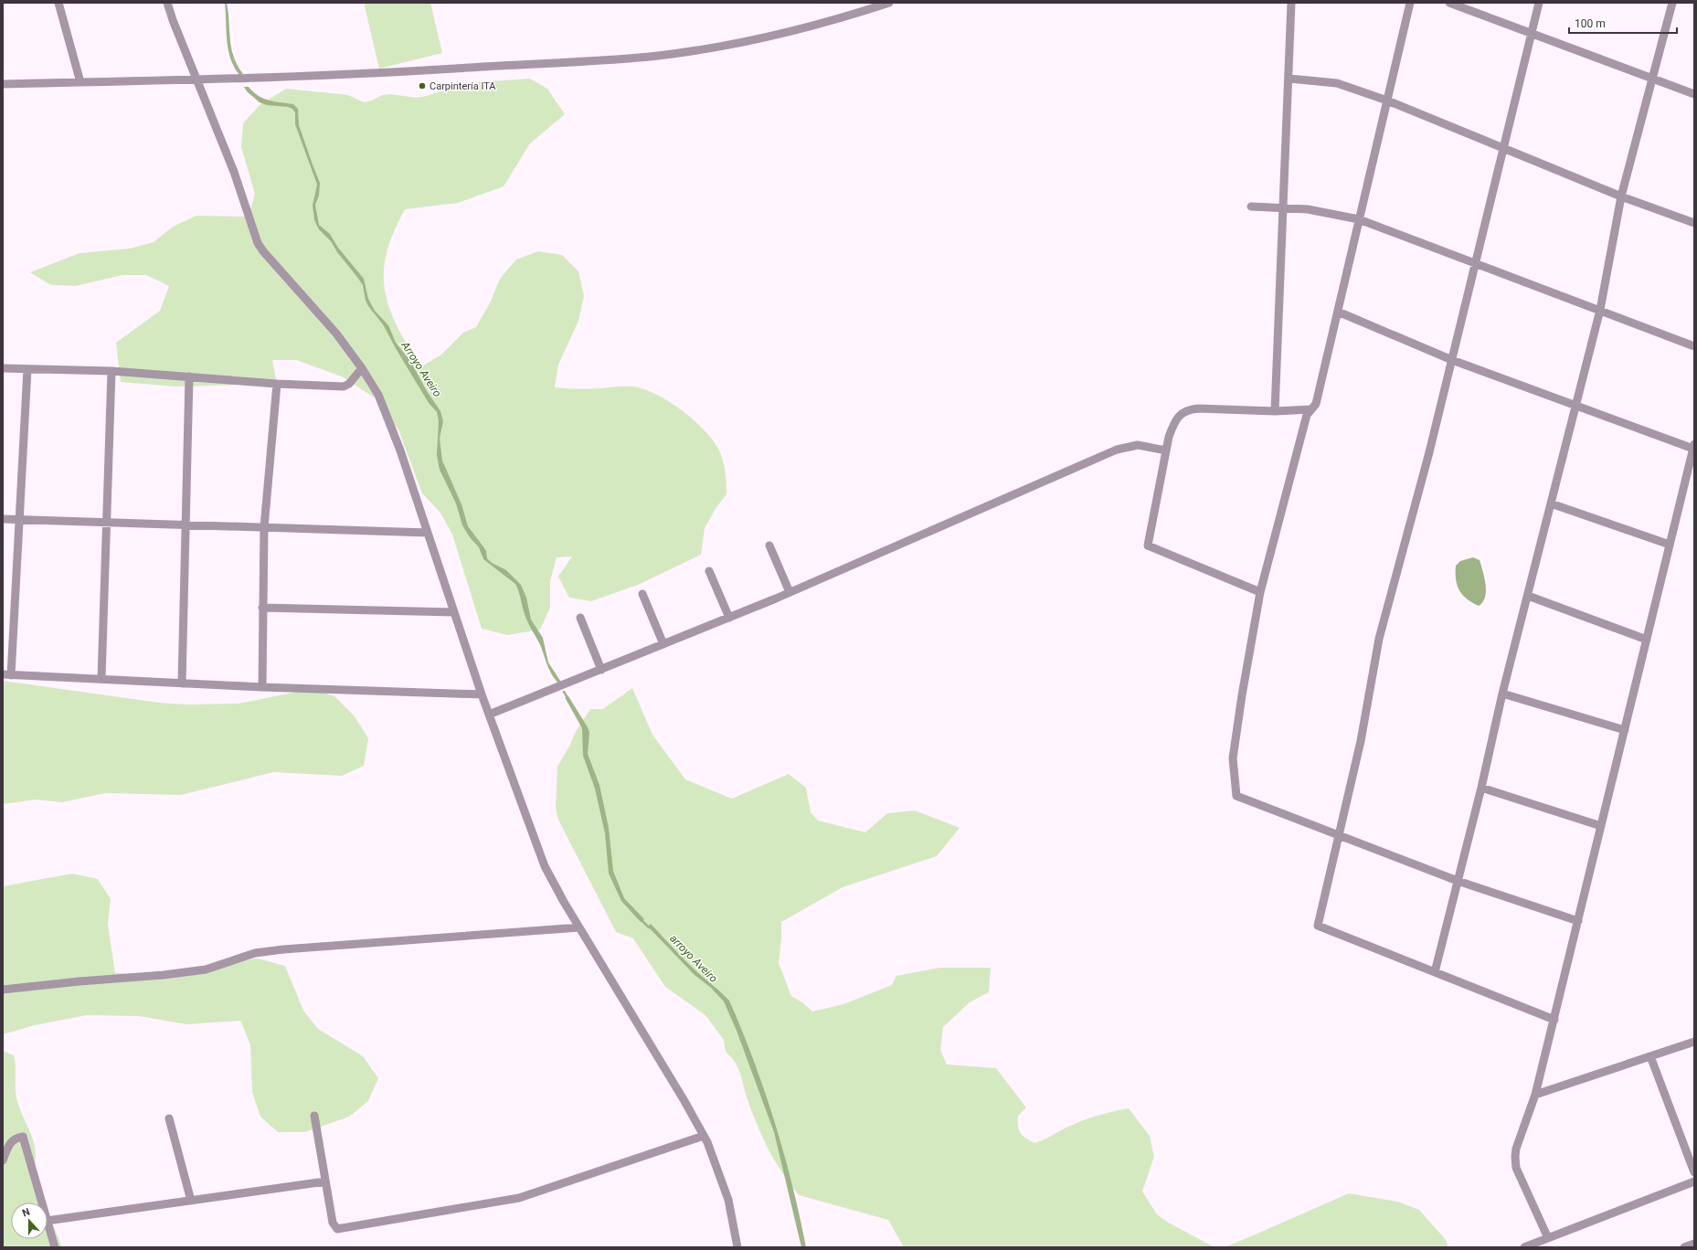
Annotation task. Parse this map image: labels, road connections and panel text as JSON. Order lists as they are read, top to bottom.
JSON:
{
  "water": ["Arroyo Aveiro", "arroyo Aveiro"],
  "places": ["Carpintería ITA"],
  "scale_bar": "100 m",
  "north": "top"
}
